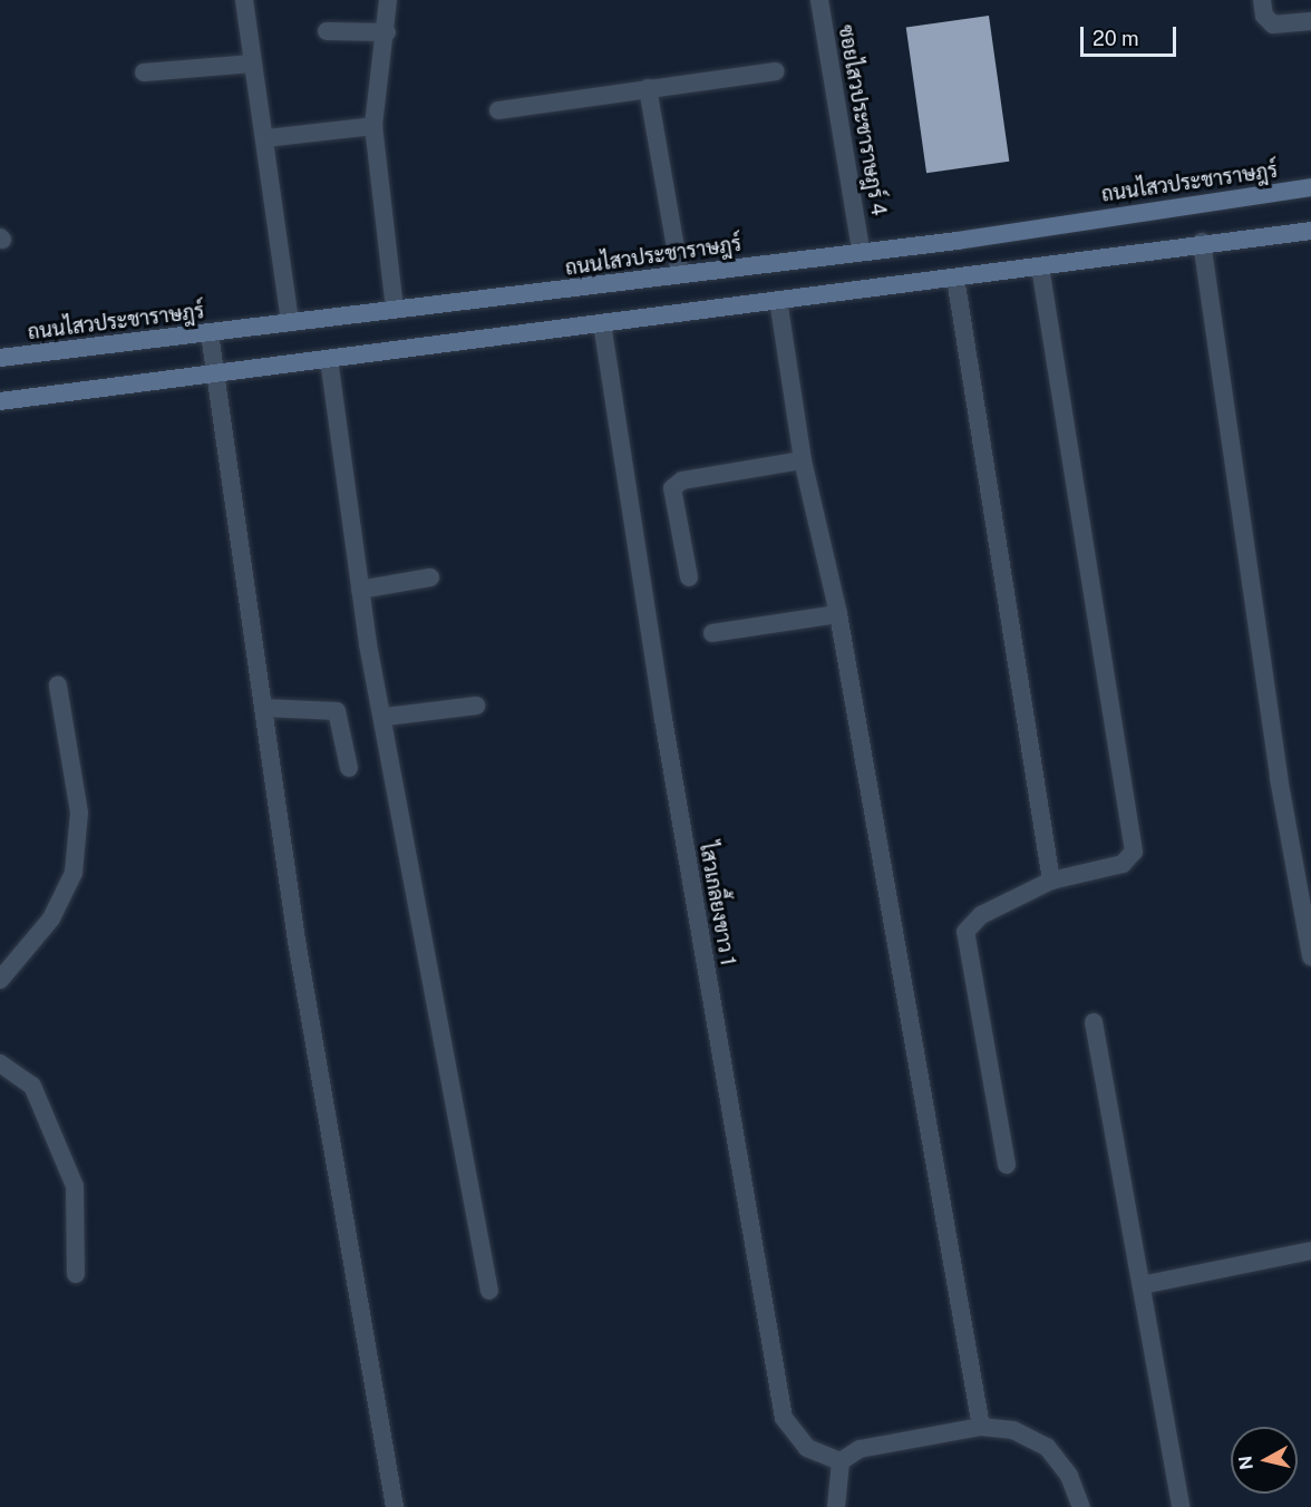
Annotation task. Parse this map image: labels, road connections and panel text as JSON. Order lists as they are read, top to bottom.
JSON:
{
  "streets": {
    "main road": ["ถนนไสวประชาราษฎร์"],
    "street": ["ซอยไสวประชาราษฎร์ 4", "ไสวเกลี้ยงขาว 1"]
  },
  "crossings": [
    ["ซอยไสวประชาราษฎร์ 4", "ถนนไสวประชาราษฎร์"]
  ],
  "scale_bar": "20 m",
  "north": "left"
}
